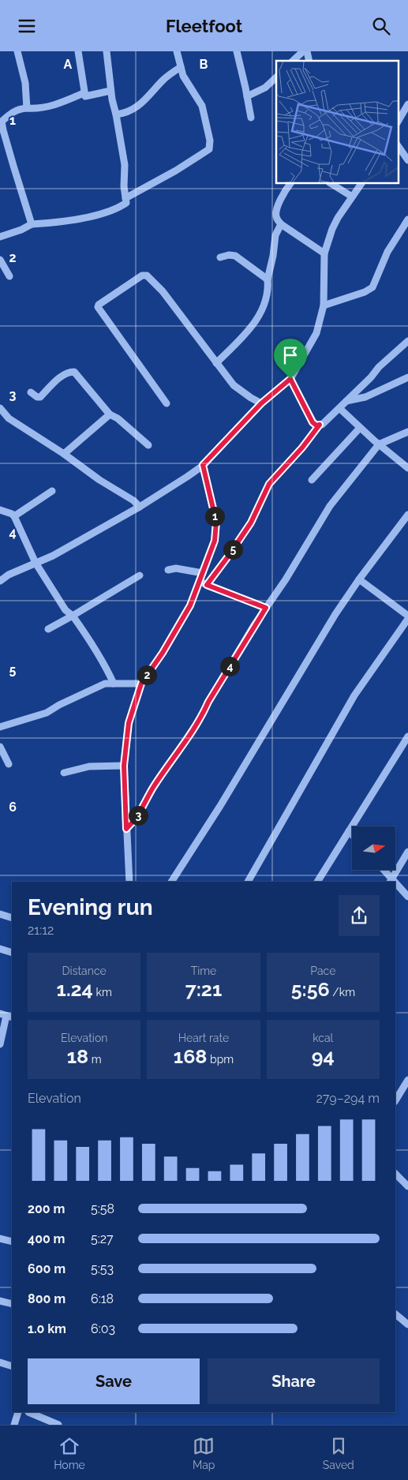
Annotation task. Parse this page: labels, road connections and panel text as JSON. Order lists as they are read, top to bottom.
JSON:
{
  "north": "right",
  "page": {
    "header": "Fleetfoot",
    "pins": [
      "1",
      "5",
      "4",
      "2",
      "3"
    ],
    "heading": ["Evening run", "21:12"],
    "stats": [
      ["Distance", "1.24 km"],
      ["Time", "7:21"],
      ["Pace", "5:56 /km"],
      ["Elevation", "18 m"],
      ["Heart rate", "168 bpm"],
      ["kcal", "94"]
    ],
    "chart": ["Elevation", "279–294 m"],
    "list": [
      {
        "name": "200 m",
        "note": "5:58"
      },
      {
        "name": "400 m",
        "note": "5:27"
      },
      {
        "name": "600 m",
        "note": "5:53"
      },
      {
        "name": "800 m",
        "note": "6:18"
      },
      {
        "name": "1.0 km",
        "note": "6:03"
      }
    ],
    "buttons": ["Save", "Share"],
    "tabs": ["Home", "Map", "Saved"]
  },
  "grid": {
    "columns": ["A", "B"],
    "rows": [
      "1",
      "2",
      "3",
      "4",
      "5",
      "6"
    ]
  }
}
